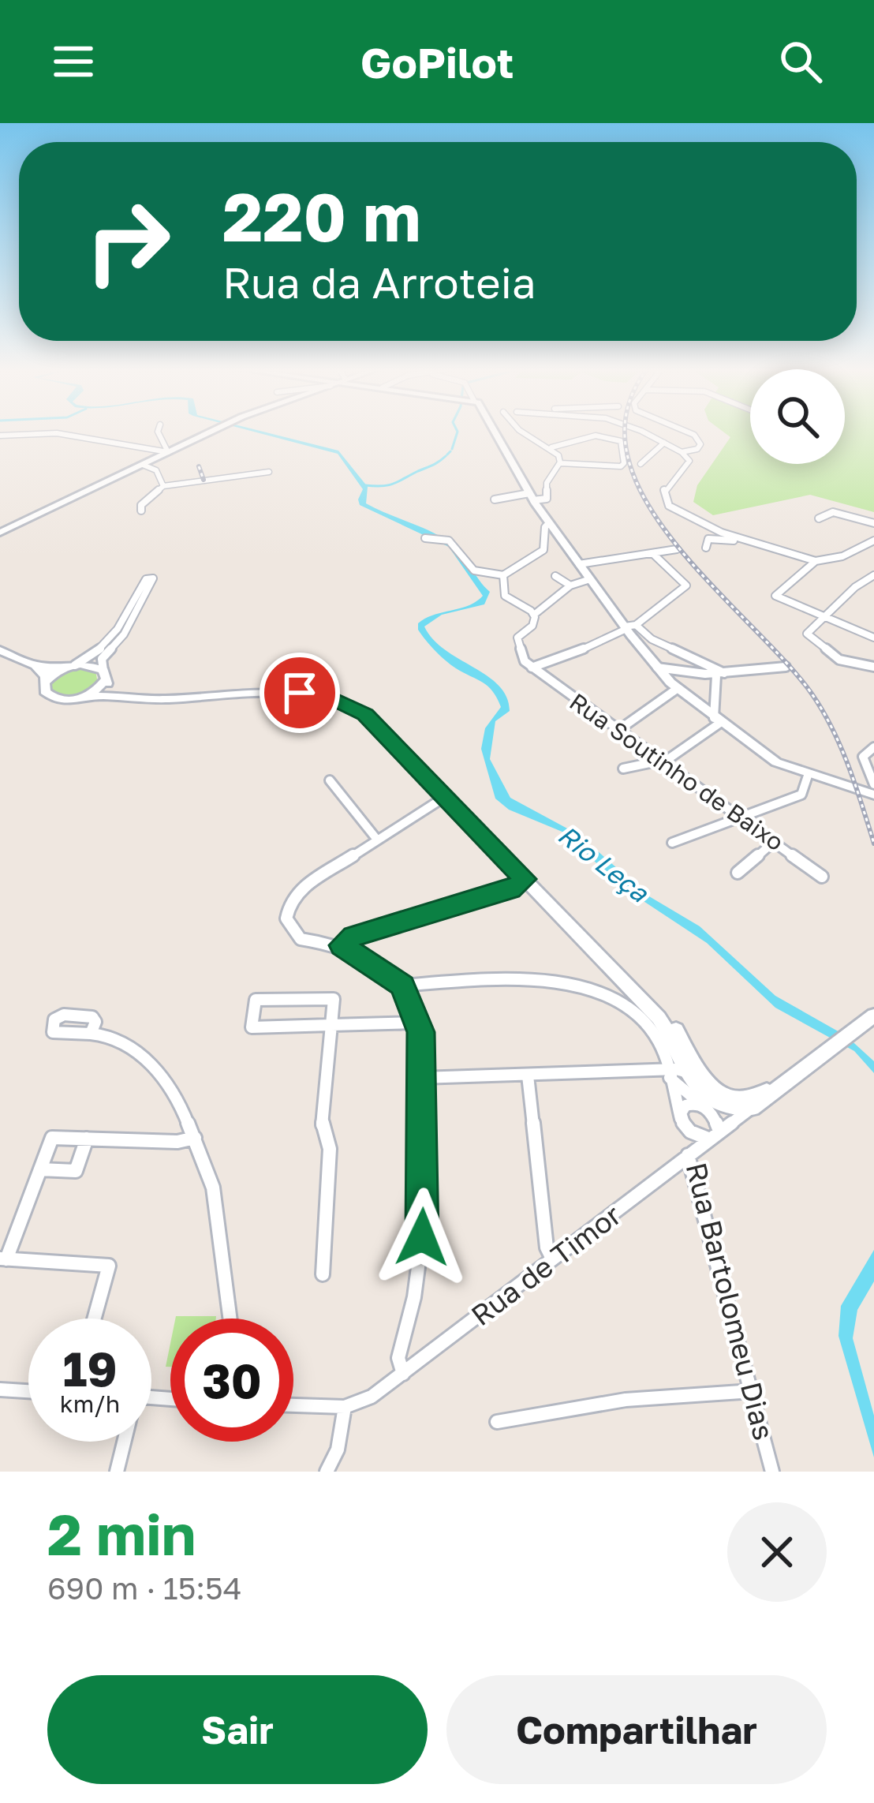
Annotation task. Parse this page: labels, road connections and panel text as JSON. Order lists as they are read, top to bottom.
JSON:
{
  "streets": {
    "street": ["Rua Soutinho de Baixo", "Rua de Timor", "Rua Bartolomeu Dias"]
  },
  "crossings": [
    ["Rua de Timor", "Rua Bartolomeu Dias"]
  ],
  "water": ["Rio Leça"],
  "page": {
    "header": "GoPilot",
    "turn": ["220 m", "Rua da Arroteia"],
    "speed": "19 km/h",
    "limit": "30",
    "heading": ["2 min", "690 m · 15:54"],
    "buttons": ["Sair", "Compartilhar"]
  }
}
